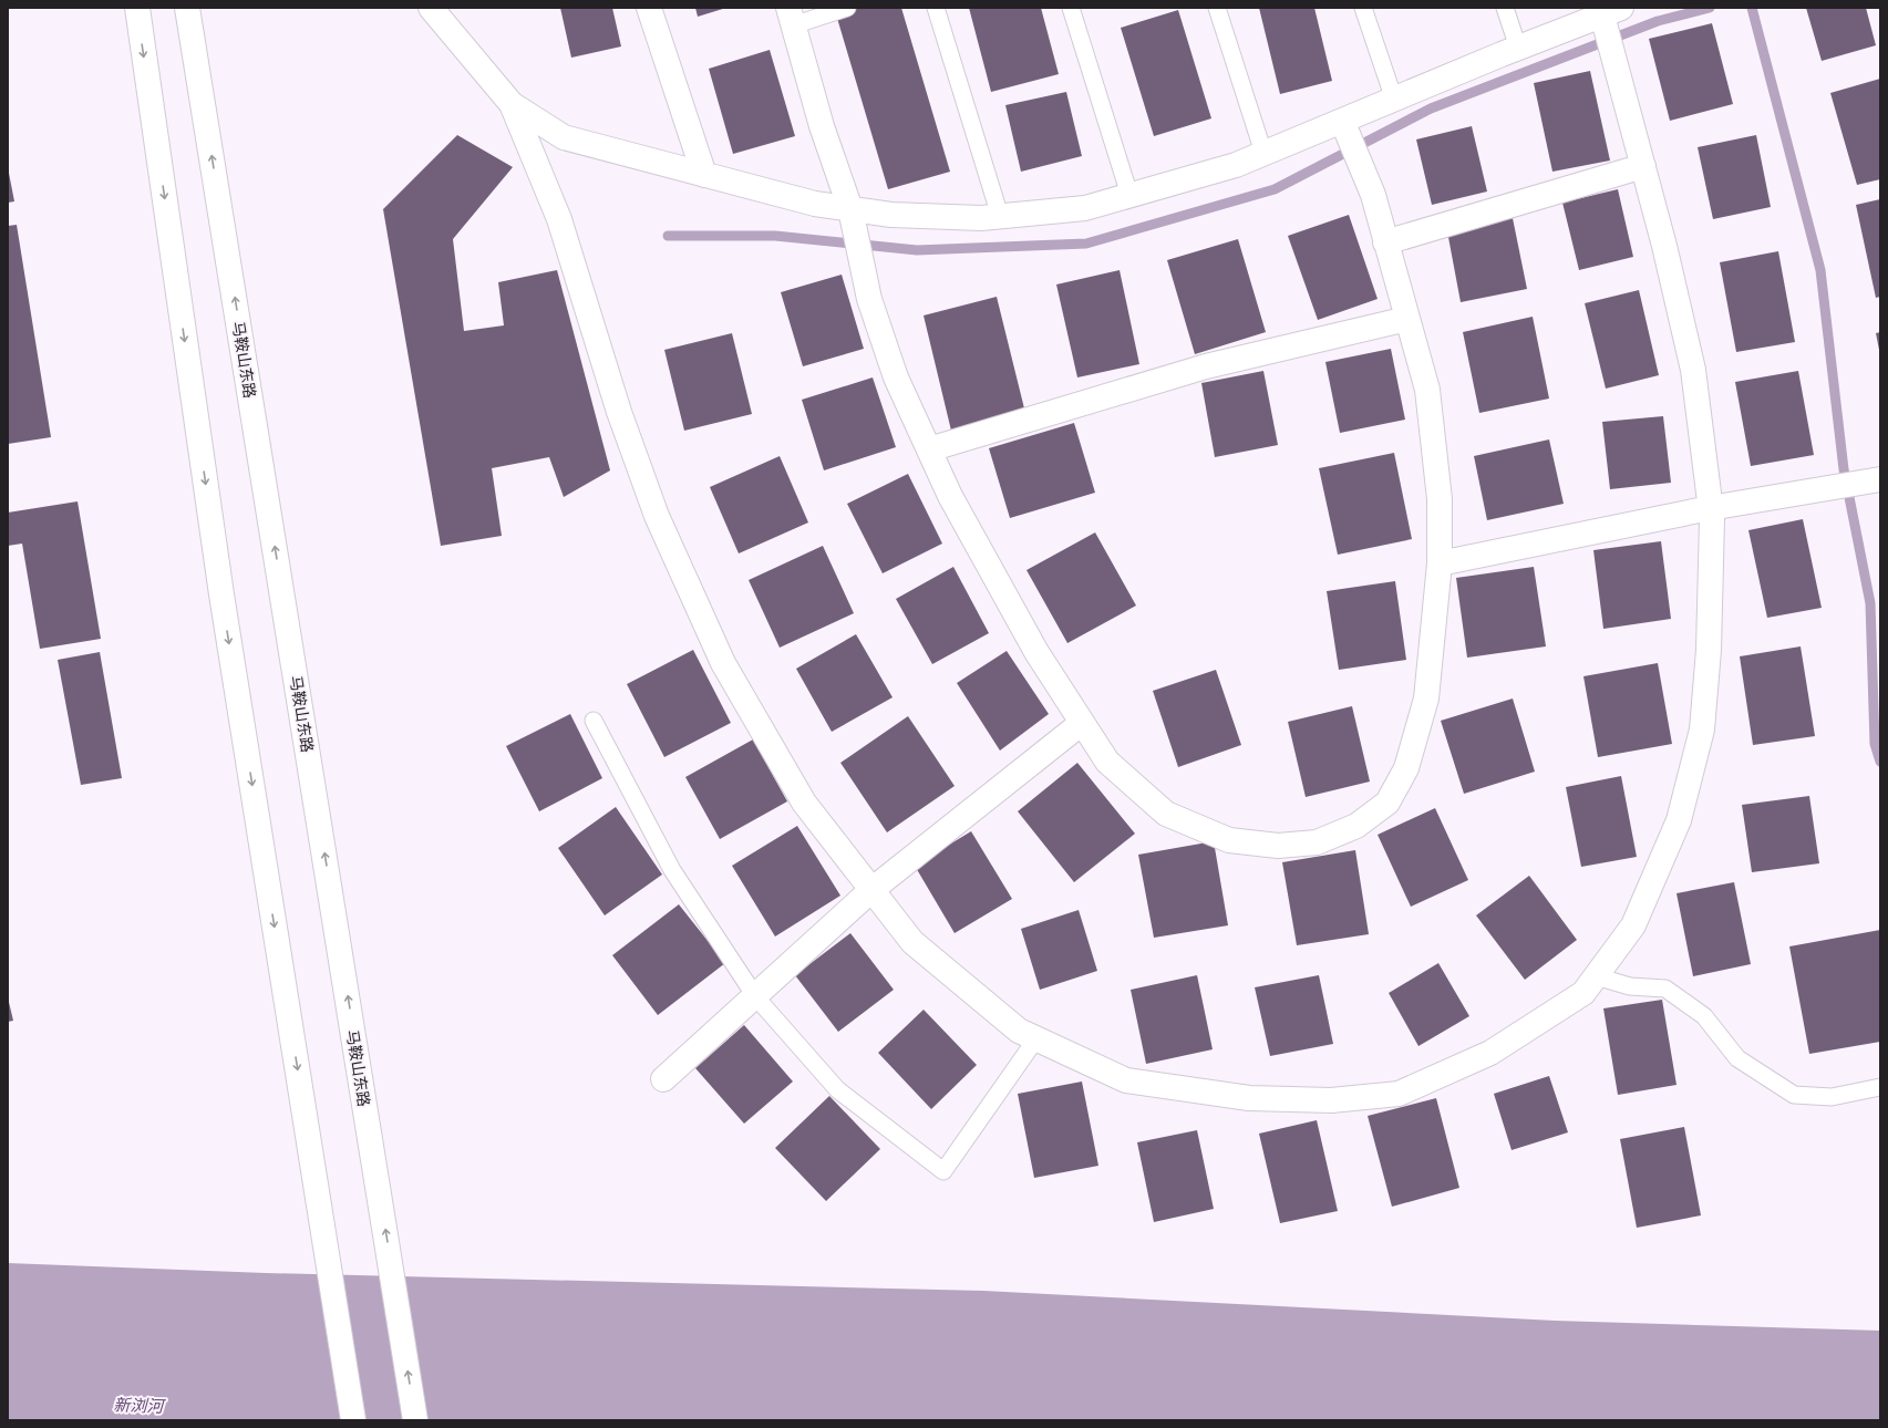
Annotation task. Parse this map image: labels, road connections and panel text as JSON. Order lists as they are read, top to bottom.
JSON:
{
  "streets": {
    "street": ["马鞍山东路"]
  },
  "water": ["新浏河"]
}
